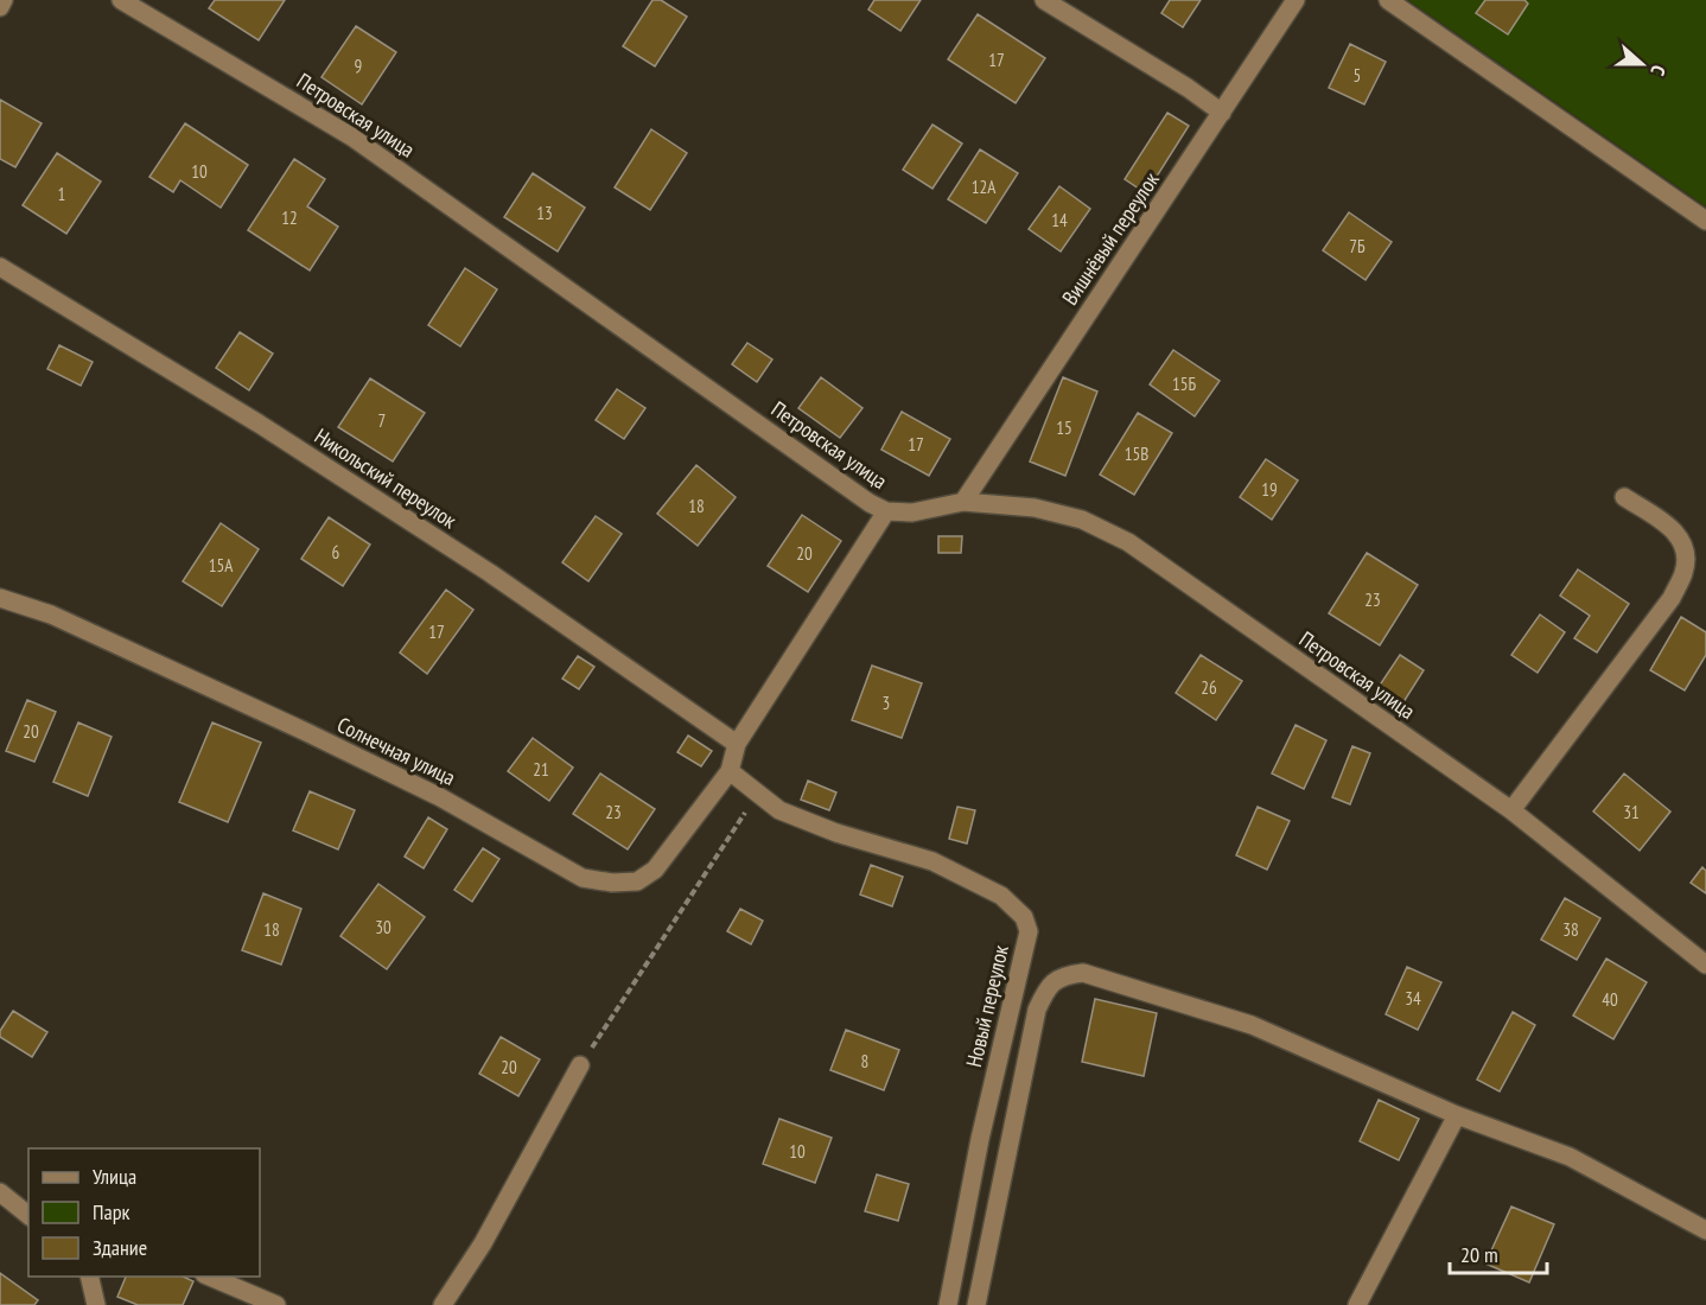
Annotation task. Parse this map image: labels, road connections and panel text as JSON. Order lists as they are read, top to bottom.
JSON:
{
  "streets": {
    "street": [
      "Петровская улица",
      "Вишнёвый переулок",
      "Никольский переулок",
      "Солнечная улица",
      "Новый переулок"
    ]
  },
  "crossings": [
    ["Петровская улица", "Вишнёвый переулок"],
    ["Солнечная улица", "Новый переулок"]
  ],
  "house_numbers": [
    "17",
    "9",
    "5",
    "10",
    "12А",
    "1",
    "13",
    "12",
    "14",
    "7Б",
    "15Б",
    "7",
    "15",
    "17",
    "15В",
    "19",
    "18",
    "6",
    "20",
    "15А",
    "23",
    "17",
    "26",
    "3",
    "20",
    "21",
    "23",
    "31",
    "30",
    "18",
    "38",
    "34",
    "40",
    "8",
    "20",
    "10"
  ],
  "legend": ["Улица", "Парк", "Здание"],
  "scale_bar": "20 m",
  "north": "right"
}
